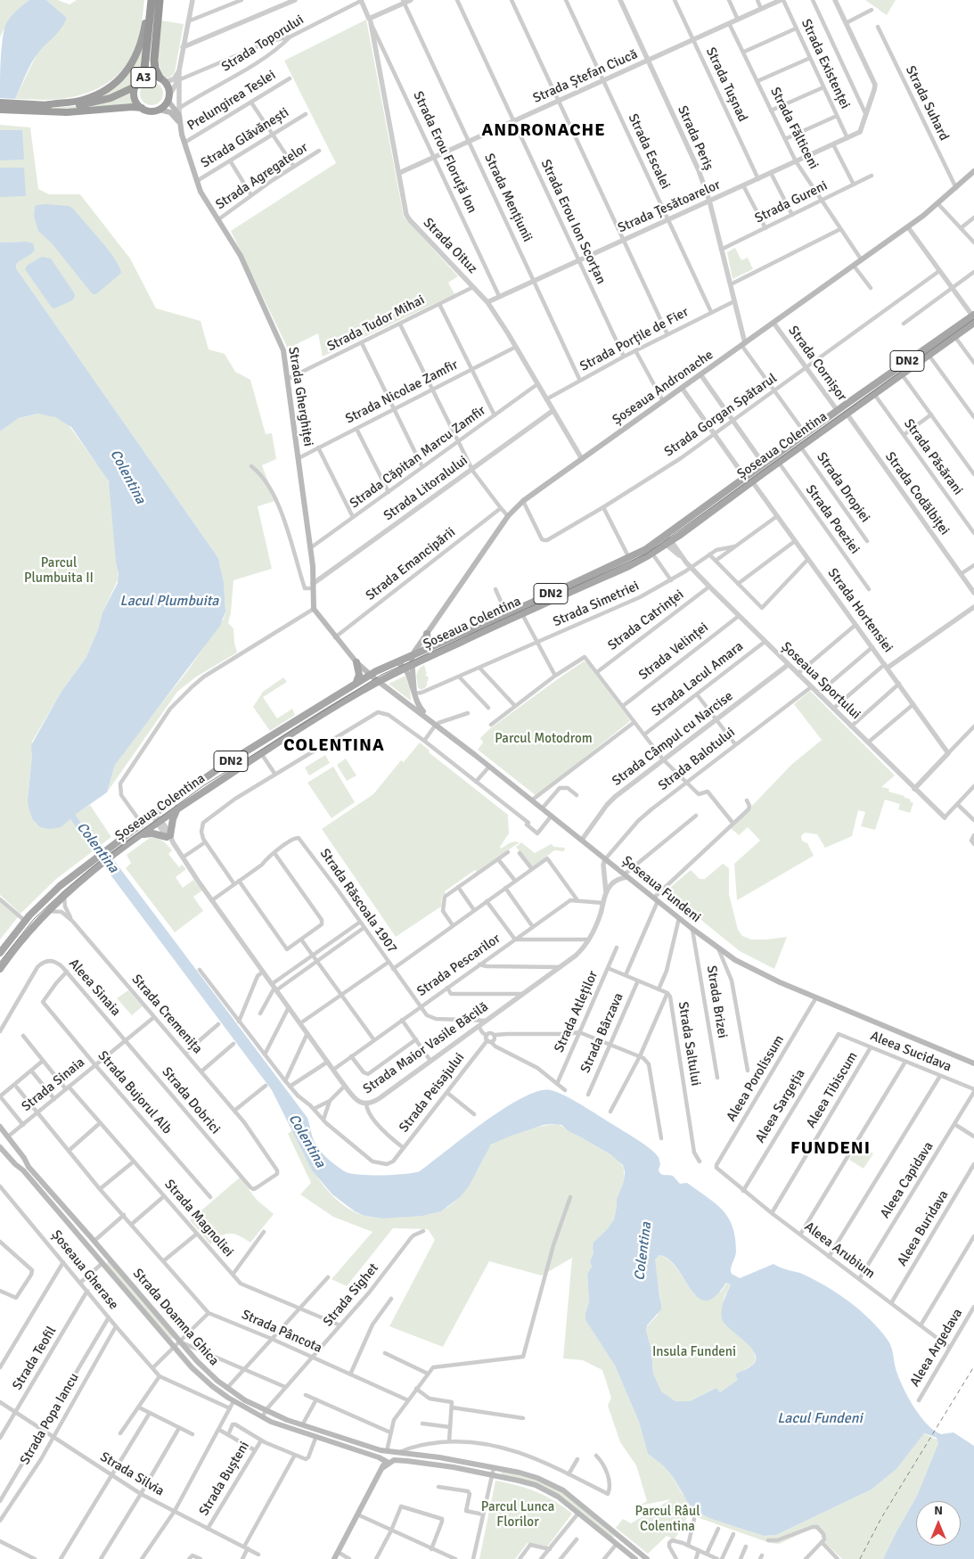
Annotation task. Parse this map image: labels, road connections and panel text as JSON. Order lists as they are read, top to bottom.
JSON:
{
  "streets": {
    "highway": ["A3"],
    "main road": [
      "DN2",
      "Șoseaua Andronache",
      "Strada Gherghiței",
      "Șoseaua Colentina",
      "Șoseaua Fundeni",
      "Strada Doamna Ghica"
    ],
    "street": [
      "Strada Toporului",
      "Strada Existenței",
      "Strada Ștefan Ciucă",
      "Strada Tușnad",
      "Prelungirea Teslei",
      "Strada Suhard",
      "Strada Fălticeni",
      "Strada Glăvănești",
      "Strada Periș",
      "Strada Escalei",
      "Strada Erou Floruță Ion",
      "Strada Agregatelor",
      "Strada Mențiunii",
      "Strada Gureni",
      "Strada Țesătoarelor",
      "Strada Erou Ion Scorțan",
      "Strada Oituz",
      "Strada Tudor Mihai",
      "Strada Porțile de Fier",
      "Strada Cornișor",
      "Strada Nicolae Zamfir",
      "Strada Gorgan Spătarul",
      "Strada Căpitan Marcu Zamfir",
      "Strada Păsărani",
      "Strada Dropiei",
      "Strada Litoralului",
      "Strada Codălbiței",
      "Strada Poeziei",
      "Strada Emancipării",
      "Strada Simetriei",
      "Strada Hortensiei",
      "Strada Catrinței",
      "Strada Velinței",
      "Strada Lacul Amara",
      "Șoseaua Sportului",
      "Strada Câmpul cu Narcise",
      "Strada Balotului",
      "Strada Răscoala 1907",
      "Strada Pescarilor",
      "Aleea Sinaia",
      "Strada Brizei",
      "Strada Atleților",
      "Strada Cremenița",
      "Strada Bârzava",
      "Strada Saltului",
      "Strada Maior Vasile Băcilă",
      "Aleea Sucidava",
      "Aleea Porolissum",
      "Strada Sinaia",
      "Aleea Tibiscum",
      "Strada Bujorul Alb",
      "Strada Peisajului",
      "Strada Dobrici",
      "Aleea Sargeția",
      "Aleea Capidava",
      "Strada Magnoliei",
      "Aleea Buridava",
      "Aleea Arubium",
      "Șoseaua Gherase",
      "Strada Sighet",
      "Strada Pâncota",
      "Aleea Argedava",
      "Strada Teofil",
      "Strada Popa Iancu",
      "Strada Silvia",
      "Strada Bușteni"
    ]
  },
  "crossings": [
    ["Strada Toporului", "Strada Oituz"],
    ["Strada Toporului", "Strada Gherghiței"],
    ["Strada Existenței", "Strada Ștefan Ciucă"],
    ["Strada Existenței", "Strada Țesătoarelor"],
    ["Strada Ștefan Ciucă", "Strada Tușnad"],
    ["Strada Ștefan Ciucă", "Strada Fălticeni"],
    ["Strada Ștefan Ciucă", "Strada Periș"],
    ["Strada Ștefan Ciucă", "Strada Escalei"],
    ["Strada Ștefan Ciucă", "Strada Erou Floruță Ion"],
    ["Strada Ștefan Ciucă", "Strada Mențiunii"],
    ["Strada Ștefan Ciucă", "Strada Erou Ion Scorțan"],
    ["Strada Ștefan Ciucă", "Strada Oituz"],
    ["A3", "Strada Gherghiței"],
    ["Strada Tușnad", "Strada Țesătoarelor"],
    ["Prelungirea Teslei", "Strada Gherghiței"],
    ["Strada Suhard", "Șoseaua Andronache"],
    ["Strada Fălticeni", "Strada Gureni"],
    ["Strada Fălticeni", "Strada Țesătoarelor"],
    ["Strada Fălticeni", "Șoseaua Andronache"],
    ["Strada Glăvănești", "Strada Gherghiței"],
    ["Strada Periș", "Strada Gureni"],
    ["Strada Periș", "Strada Țesătoarelor"],
    ["Strada Periș", "Strada Porțile de Fier"],
    ["Strada Periș", "Șoseaua Andronache"],
    ["Strada Escalei", "Strada Țesătoarelor"],
    ["Strada Escalei", "Strada Porțile de Fier"],
    ["Strada Erou Floruță Ion", "Strada Țesătoarelor"],
    ["Strada Erou Floruță Ion", "Strada Oituz"],
    ["Strada Agregatelor", "Strada Gherghiței"],
    ["Strada Mențiunii", "Strada Țesătoarelor"],
    ["Strada Mențiunii", "Strada Porțile de Fier"],
    ["Strada Țesătoarelor", "Strada Erou Ion Scorțan"],
    ["Strada Țesătoarelor", "Strada Oituz"],
    ["Strada Erou Ion Scorțan", "Strada Porțile de Fier"],
    ["Strada Oituz", "Strada Tudor Mihai"],
    ["Strada Oituz", "Strada Porțile de Fier"],
    ["Strada Oituz", "Șoseaua Andronache"],
    ["Strada Oituz", "Strada Nicolae Zamfir"],
    ["Strada Oituz", "Strada Căpitan Marcu Zamfir"],
    ["Strada Oituz", "Strada Litoralului"],
    ["Strada Tudor Mihai", "Strada Gherghiței"],
    ["Strada Cornișor", "Șoseaua Andronache"],
    ["Strada Cornișor", "Strada Gorgan Spătarul"],
    ["Strada Cornișor", "Șoseaua Colentina"],
    ["Strada Cornișor", "Strada Codălbiței"],
    ["Șoseaua Andronache", "Strada Gorgan Spătarul"],
    ["Șoseaua Andronache", "Șoseaua Colentina"],
    ["Șoseaua Andronache", "Strada Hortensiei"],
    ["Strada Nicolae Zamfir", "Strada Gherghiței"],
    ["Strada Gherghiței", "Strada Căpitan Marcu Zamfir"],
    ["Strada Gherghiței", "Strada Litoralului"],
    ["Strada Gorgan Spătarul", "Strada Hortensiei"],
    ["Șoseaua Colentina", "Strada Păsărani"],
    ["Șoseaua Colentina", "Strada Dropiei"],
    ["Șoseaua Colentina", "Strada Codălbiței"],
    ["Șoseaua Colentina", "Strada Poeziei"],
    ["Șoseaua Colentina", "Strada Hortensiei"],
    ["Șoseaua Colentina", "Șoseaua Sportului"],
    ["Șoseaua Colentina", "Șoseaua Fundeni"],
    ["Șoseaua Colentina", "Strada Cremenița"],
    ["Șoseaua Colentina", "Strada Maior Vasile Băcilă"],
    ["Strada Simetriei", "Strada Hortensiei"],
    ["Strada Simetriei", "Șoseaua Sportului"],
    ["Strada Simetriei", "Șoseaua Fundeni"],
    ["Strada Catrinței", "Șoseaua Sportului"],
    ["Strada Velinței", "Șoseaua Sportului"],
    ["Strada Lacul Amara", "Șoseaua Sportului"],
    ["Șoseaua Sportului", "Strada Câmpul cu Narcise"],
    ["Șoseaua Sportului", "Strada Balotului"],
    ["Strada Câmpul cu Narcise", "Șoseaua Fundeni"],
    ["Strada Balotului", "Șoseaua Fundeni"],
    ["Strada Balotului", "Strada Maior Vasile Băcilă"],
    ["Șoseaua Fundeni", "Strada Brizei"],
    ["Șoseaua Fundeni", "Strada Maior Vasile Băcilă"],
    ["Șoseaua Fundeni", "Aleea Porolissum"],
    ["Strada Răscoala 1907", "Strada Pescarilor"],
    ["Strada Răscoala 1907", "Strada Maior Vasile Băcilă"],
    ["Strada Pescarilor", "Strada Maior Vasile Băcilă"],
    ["Aleea Sinaia", "Strada Sinaia"],
    ["Aleea Sinaia", "Strada Bujorul Alb"],
    ["Aleea Sinaia", "Strada Dobrici"],
    ["Strada Atleților", "Strada Saltului"],
    ["Strada Cremenița", "Strada Sinaia"],
    ["Strada Cremenița", "Strada Dobrici"],
    ["Strada Bârzava", "Strada Saltului"],
    ["Aleea Sucidava", "Aleea Tibiscum"],
    ["Aleea Sucidava", "Aleea Sargeția"],
    ["Aleea Sucidava", "Aleea Capidava"],
    ["Aleea Porolissum", "Aleea Arubium"],
    ["Strada Sinaia", "Strada Bujorul Alb"],
    ["Strada Sinaia", "Strada Dobrici"],
    ["Strada Sinaia", "Strada Magnoliei"],
    ["Strada Sinaia", "Strada Doamna Ghica"],
    ["Strada Sinaia", "Strada Pâncota"],
    ["Aleea Tibiscum", "Aleea Arubium"],
    ["Aleea Sargeția", "Aleea Arubium"],
    ["Aleea Capidava", "Aleea Arubium"],
    ["Strada Magnoliei", "Strada Sighet"],
    ["Aleea Buridava", "Aleea Arubium"],
    ["Aleea Arubium", "Aleea Argedava"],
    ["Șoseaua Gherase", "Strada Teofil"],
    ["Șoseaua Gherase", "Strada Popa Iancu"],
    ["Strada Sighet", "Strada Doamna Ghica"],
    ["Strada Sighet", "Strada Pâncota"],
    ["Strada Teofil", "Strada Silvia"],
    ["Strada Popa Iancu", "Strada Silvia"],
    ["Strada Silvia", "Strada Bușteni"]
  ],
  "districts": ["ANDRONACHE", "COLENTINA", "FUNDENI"],
  "water": ["Colentina", "Lacul Plumbuita", "Lacul Fundeni"],
  "parks": [
    "Parcul Plumbuita II",
    "Parcul Motodrom",
    "Insula Fundeni",
    "Parcul Lunca Florilor",
    "Parcul Râul Colentina"
  ],
  "north": "top"
}
